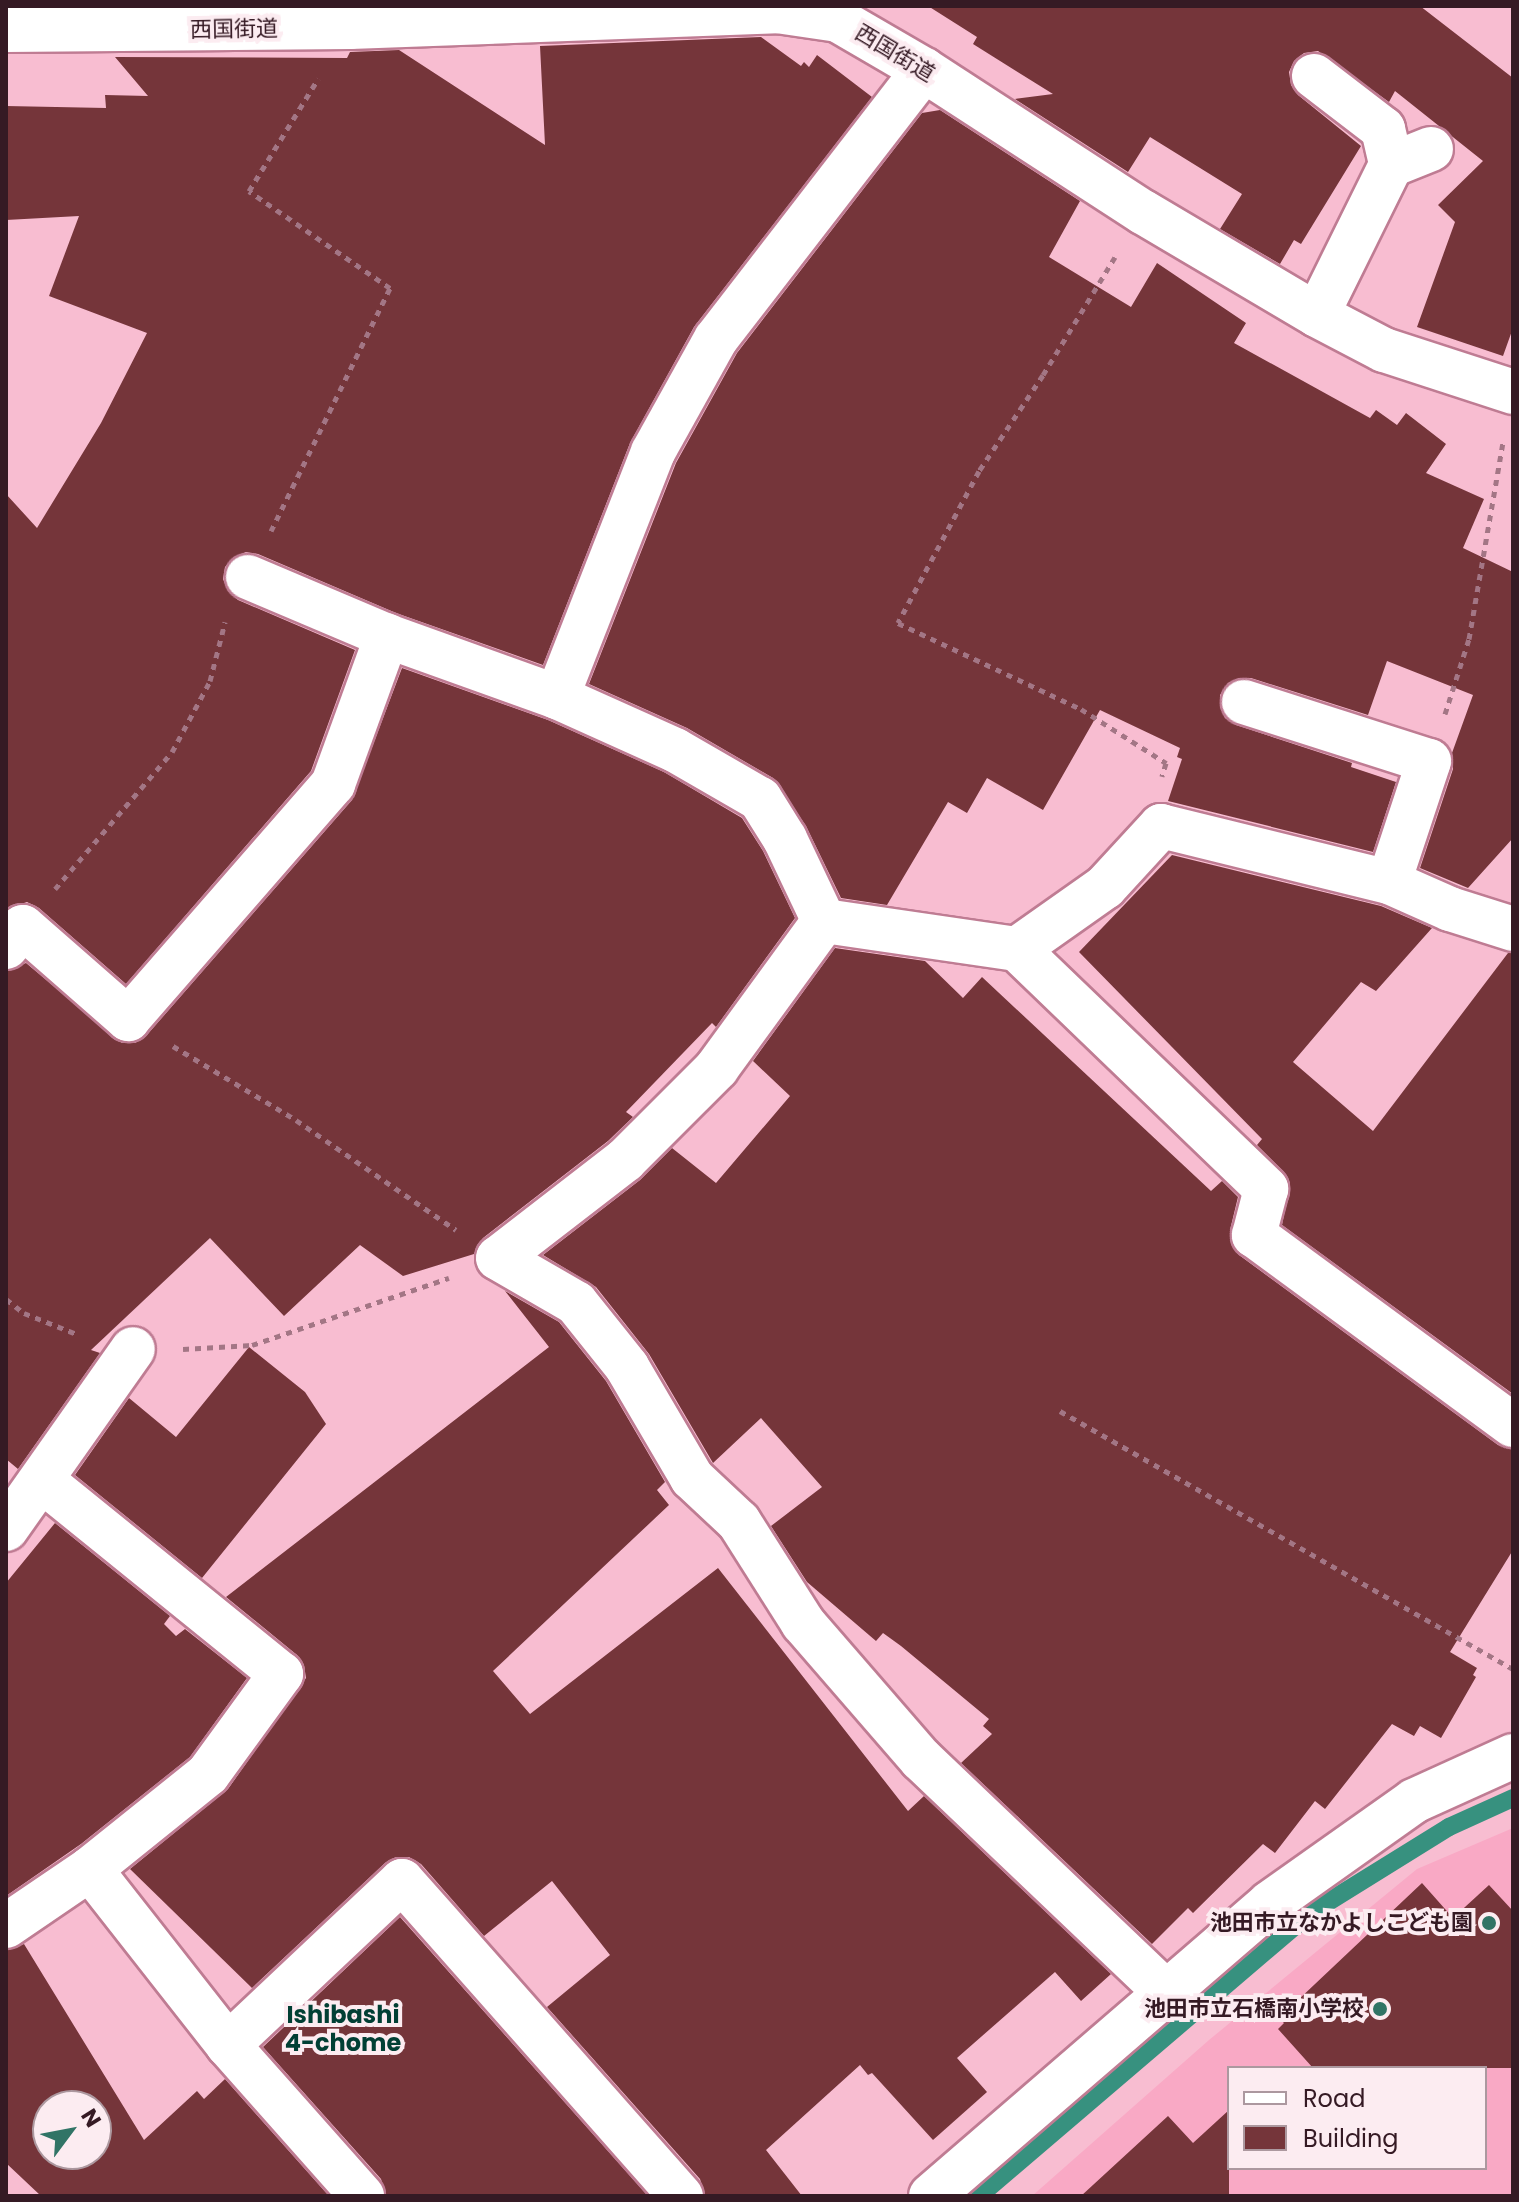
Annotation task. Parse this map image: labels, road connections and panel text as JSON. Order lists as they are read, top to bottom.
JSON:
{
  "streets": {
    "street": ["西国街道"]
  },
  "districts": ["Ishibashi 4-chome"],
  "places": ["池田市立なかよしこども園", "池田市立石橋南小学校"],
  "legend": ["Road", "Building"],
  "north": "top right"
}
